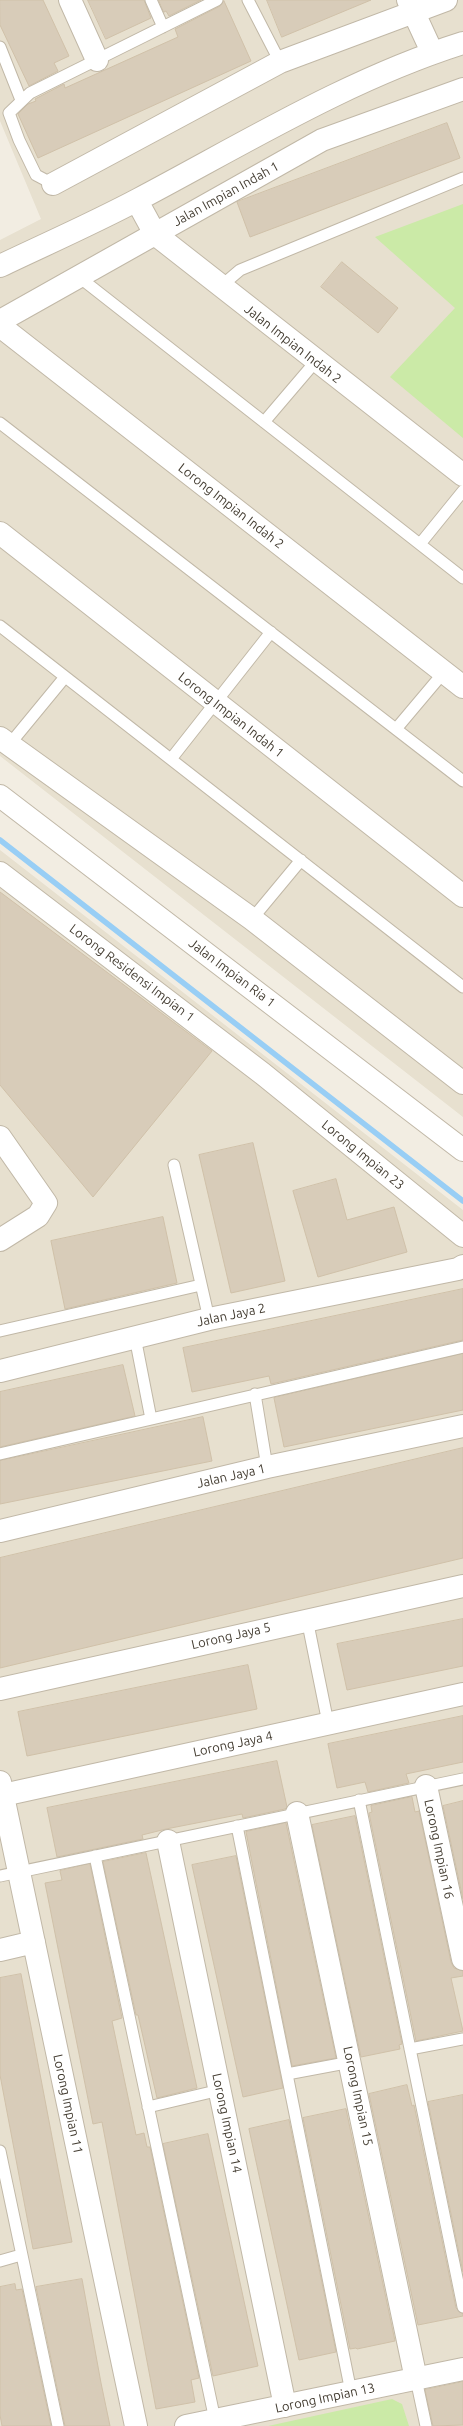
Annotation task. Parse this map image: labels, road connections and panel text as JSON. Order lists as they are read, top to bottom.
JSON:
{
  "streets": {
    "street": [
      "Jalan Impian Indah 1",
      "Jalan Impian Indah 2",
      "Lorong Impian Indah 2",
      "Lorong Impian Indah 1",
      "Lorong Residensi Impian 1",
      "Jalan Impian Ria 1",
      "Lorong Impian 23",
      "Jalan Jaya 2",
      "Jalan Jaya 1",
      "Lorong Jaya 5",
      "Lorong Jaya 4",
      "Lorong Impian 16",
      "Lorong Impian 15",
      "Lorong Impian 11",
      "Lorong Impian 14",
      "Lorong Impian 13"
    ]
  },
  "crossings": [
    ["Jalan Impian Indah 1", "Jalan Impian Indah 2"],
    ["Lorong Residensi Impian 1", "Lorong Impian 23"],
    ["Lorong Jaya 4", "Lorong Impian 11"],
    ["Lorong Impian 15", "Lorong Impian 13"],
    ["Lorong Impian 14", "Lorong Impian 13"]
  ]
}
